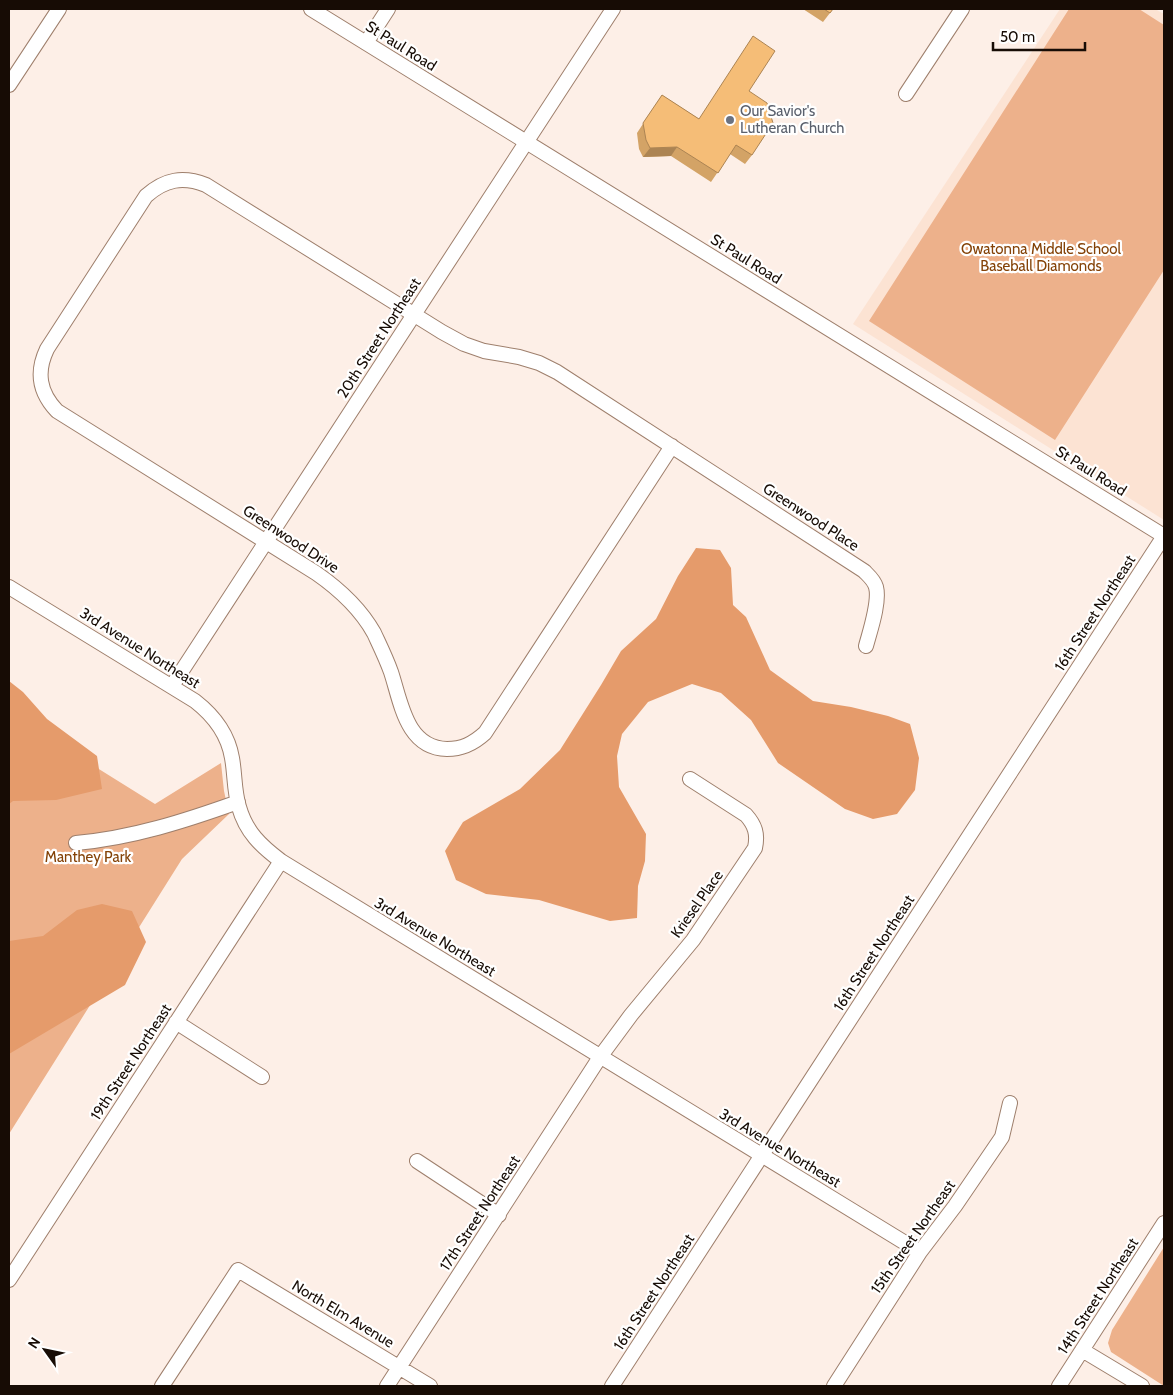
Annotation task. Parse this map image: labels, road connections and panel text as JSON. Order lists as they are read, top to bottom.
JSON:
{
  "streets": {
    "street": [
      "St Paul Road",
      "20th Street Northeast",
      "Greenwood Place",
      "Greenwood Drive",
      "16th Street Northeast",
      "3rd Avenue Northeast",
      "Kriesel Place",
      "19th Street Northeast",
      "17th Street Northeast",
      "15th Street Northeast",
      "14th Street Northeast",
      "North Elm Avenue"
    ]
  },
  "crossings": [
    ["St Paul Road", "20th Street Northeast"],
    ["St Paul Road", "16th Street Northeast"],
    ["20th Street Northeast", "Greenwood Drive"],
    ["20th Street Northeast", "3rd Avenue Northeast"],
    ["Greenwood Place", "Greenwood Drive"],
    ["16th Street Northeast", "3rd Avenue Northeast"],
    ["3rd Avenue Northeast", "Kriesel Place"],
    ["3rd Avenue Northeast", "19th Street Northeast"],
    ["3rd Avenue Northeast", "17th Street Northeast"],
    ["3rd Avenue Northeast", "15th Street Northeast"],
    ["Kriesel Place", "17th Street Northeast"],
    ["17th Street Northeast", "North Elm Avenue"]
  ],
  "parks": ["Owatonna Middle School Baseball Diamonds", "Manthey Park"],
  "places": ["Our Savior's Lutheran Church"],
  "scale_bar": "50 m",
  "north": "top left"
}
